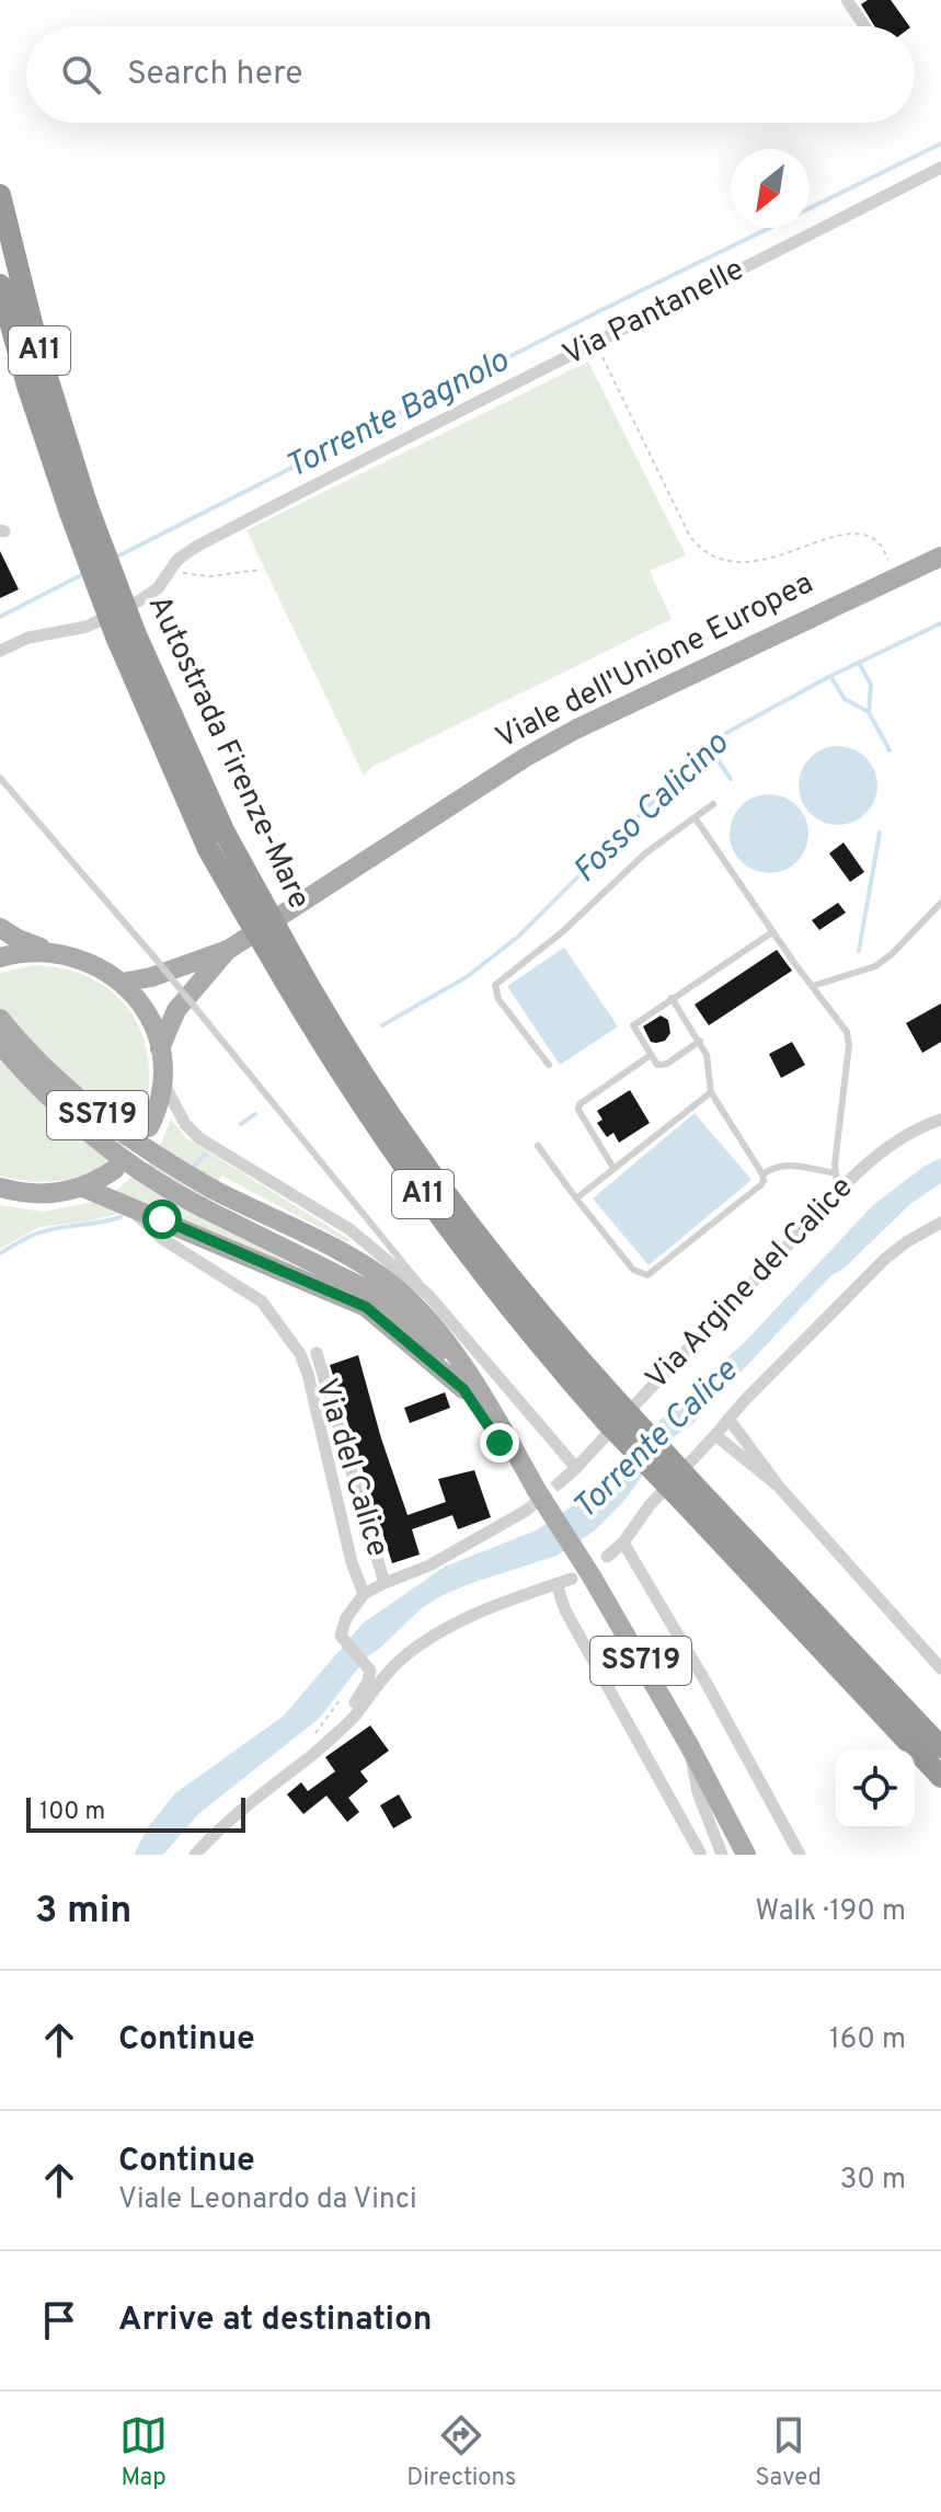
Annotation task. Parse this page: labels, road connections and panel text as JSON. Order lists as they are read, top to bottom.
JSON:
{
  "streets": {
    "highway": ["A11", "Autostrada Firenze-Mare"],
    "main road": ["Viale dell'Unione Europea", "SS719"],
    "street": ["Via Pantanelle", "Via Argine del Calice", "Via del Calice"]
  },
  "water": ["Torrente Bagnolo", "Fosso Calicino", "Torrente Calice"],
  "scale_bar": "100 m",
  "north": "bottom left",
  "page": {
    "search": "Search here",
    "scale": "100 m",
    "heading": ["3 min", "Walk · 190 m"],
    "list": [
      ["Continue", "160 m"],
      ["Continue", "Viale Leonardo da Vinci", "30 m"],
      "Arrive at destination"
    ],
    "nav": ["Map", "Directions", "Saved"]
  }
}
